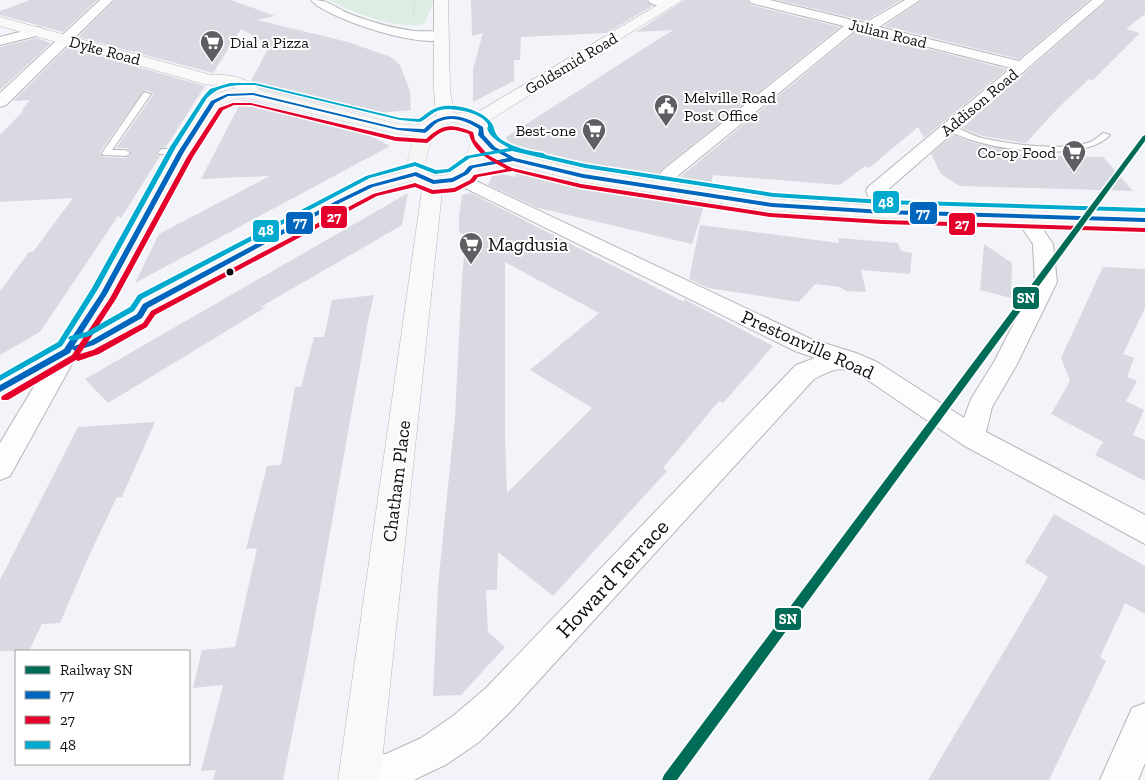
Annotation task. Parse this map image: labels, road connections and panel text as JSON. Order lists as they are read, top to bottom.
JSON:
{
  "streets": {
    "main road": ["Dyke Road", "Goldsmid Road", "Chatham Place"],
    "street": [
      "Julian Road",
      "Addison Road",
      "Prestonville Road",
      "Howard Terrace"
    ]
  },
  "crossings": [
    ["Julian Road", "Addison Road"],
    ["Dyke Road", "Goldsmid Road"],
    ["Dyke Road", "Prestonville Road"],
    ["Dyke Road", "Chatham Place"],
    ["Goldsmid Road", "Prestonville Road"],
    ["Goldsmid Road", "Chatham Place"],
    ["Prestonville Road", "Chatham Place"],
    ["Prestonville Road", "Howard Terrace"],
    ["Chatham Place", "Howard Terrace"]
  ],
  "places": {
    "supermarket": [
      "Dial a Pizza",
      "Best-one",
      "Co-op Food",
      "Magdusia"
    ],
    "public building": ["Melville Road Post Office"]
  },
  "lines": [
    "transit line 48",
    "transit line 77",
    "transit line 27",
    "rail line SN"
  ],
  "legend": [
    "Railway SN",
    "77",
    "27",
    "48"
  ]
}
